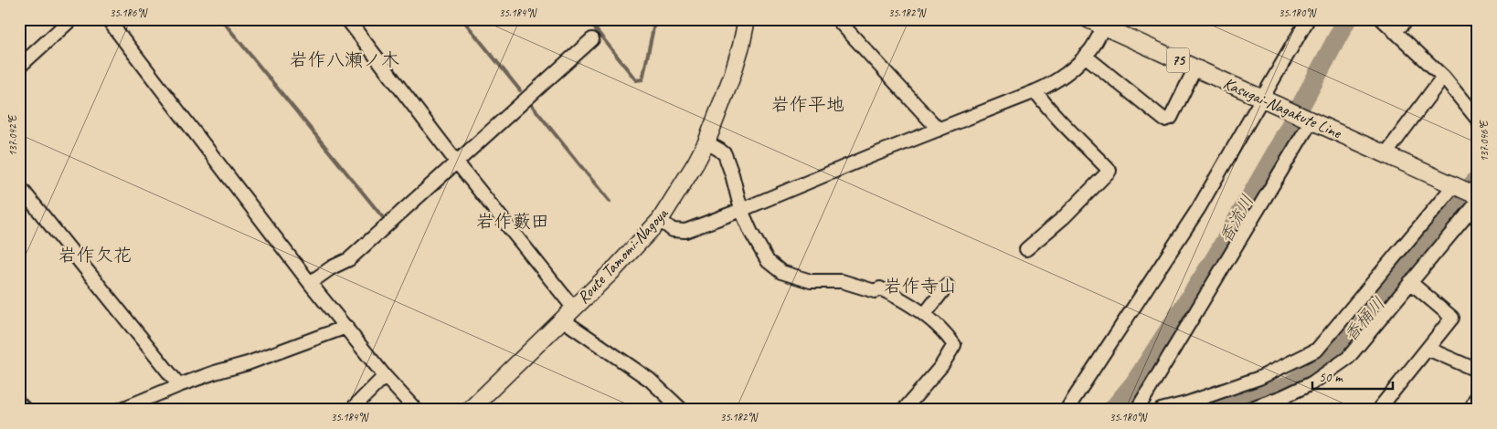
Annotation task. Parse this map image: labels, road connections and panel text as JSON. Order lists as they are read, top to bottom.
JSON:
{
  "streets": {
    "main road": ["75", "Kasugai-Nagakute Line", "Route Tamomi-Nagoya"]
  },
  "districts": [
    "岩作八瀬ノ木",
    "岩作平地",
    "岩作藪田",
    "岩作欠花",
    "岩作寺山"
  ],
  "water": ["香流川", "香桶川"],
  "scale_bar": "50 m",
  "coordinates": [
    "35.186°N",
    "35.184°N",
    "35.182°N",
    "35.180°N",
    "137.042°E",
    "137.046°E"
  ]
}
